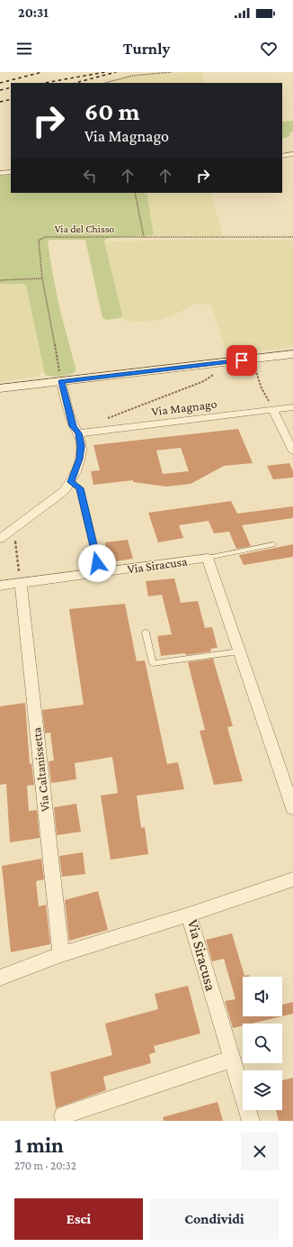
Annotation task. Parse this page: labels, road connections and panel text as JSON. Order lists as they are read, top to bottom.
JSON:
{
  "streets": {
    "street": ["Via Magnago", "Via Siracusa", "Via Caltanissetta"],
    "path": ["Via del Chisso"]
  },
  "crossings": [
    ["Via Siracusa", "Via Caltanissetta"]
  ],
  "page": {
    "status": "20:31",
    "header": "Turnly",
    "turn": ["60 m", "Via Magnago"],
    "heading": ["1 min", "270 m · 20:32"],
    "buttons": ["Esci", "Condividi"]
  }
}
